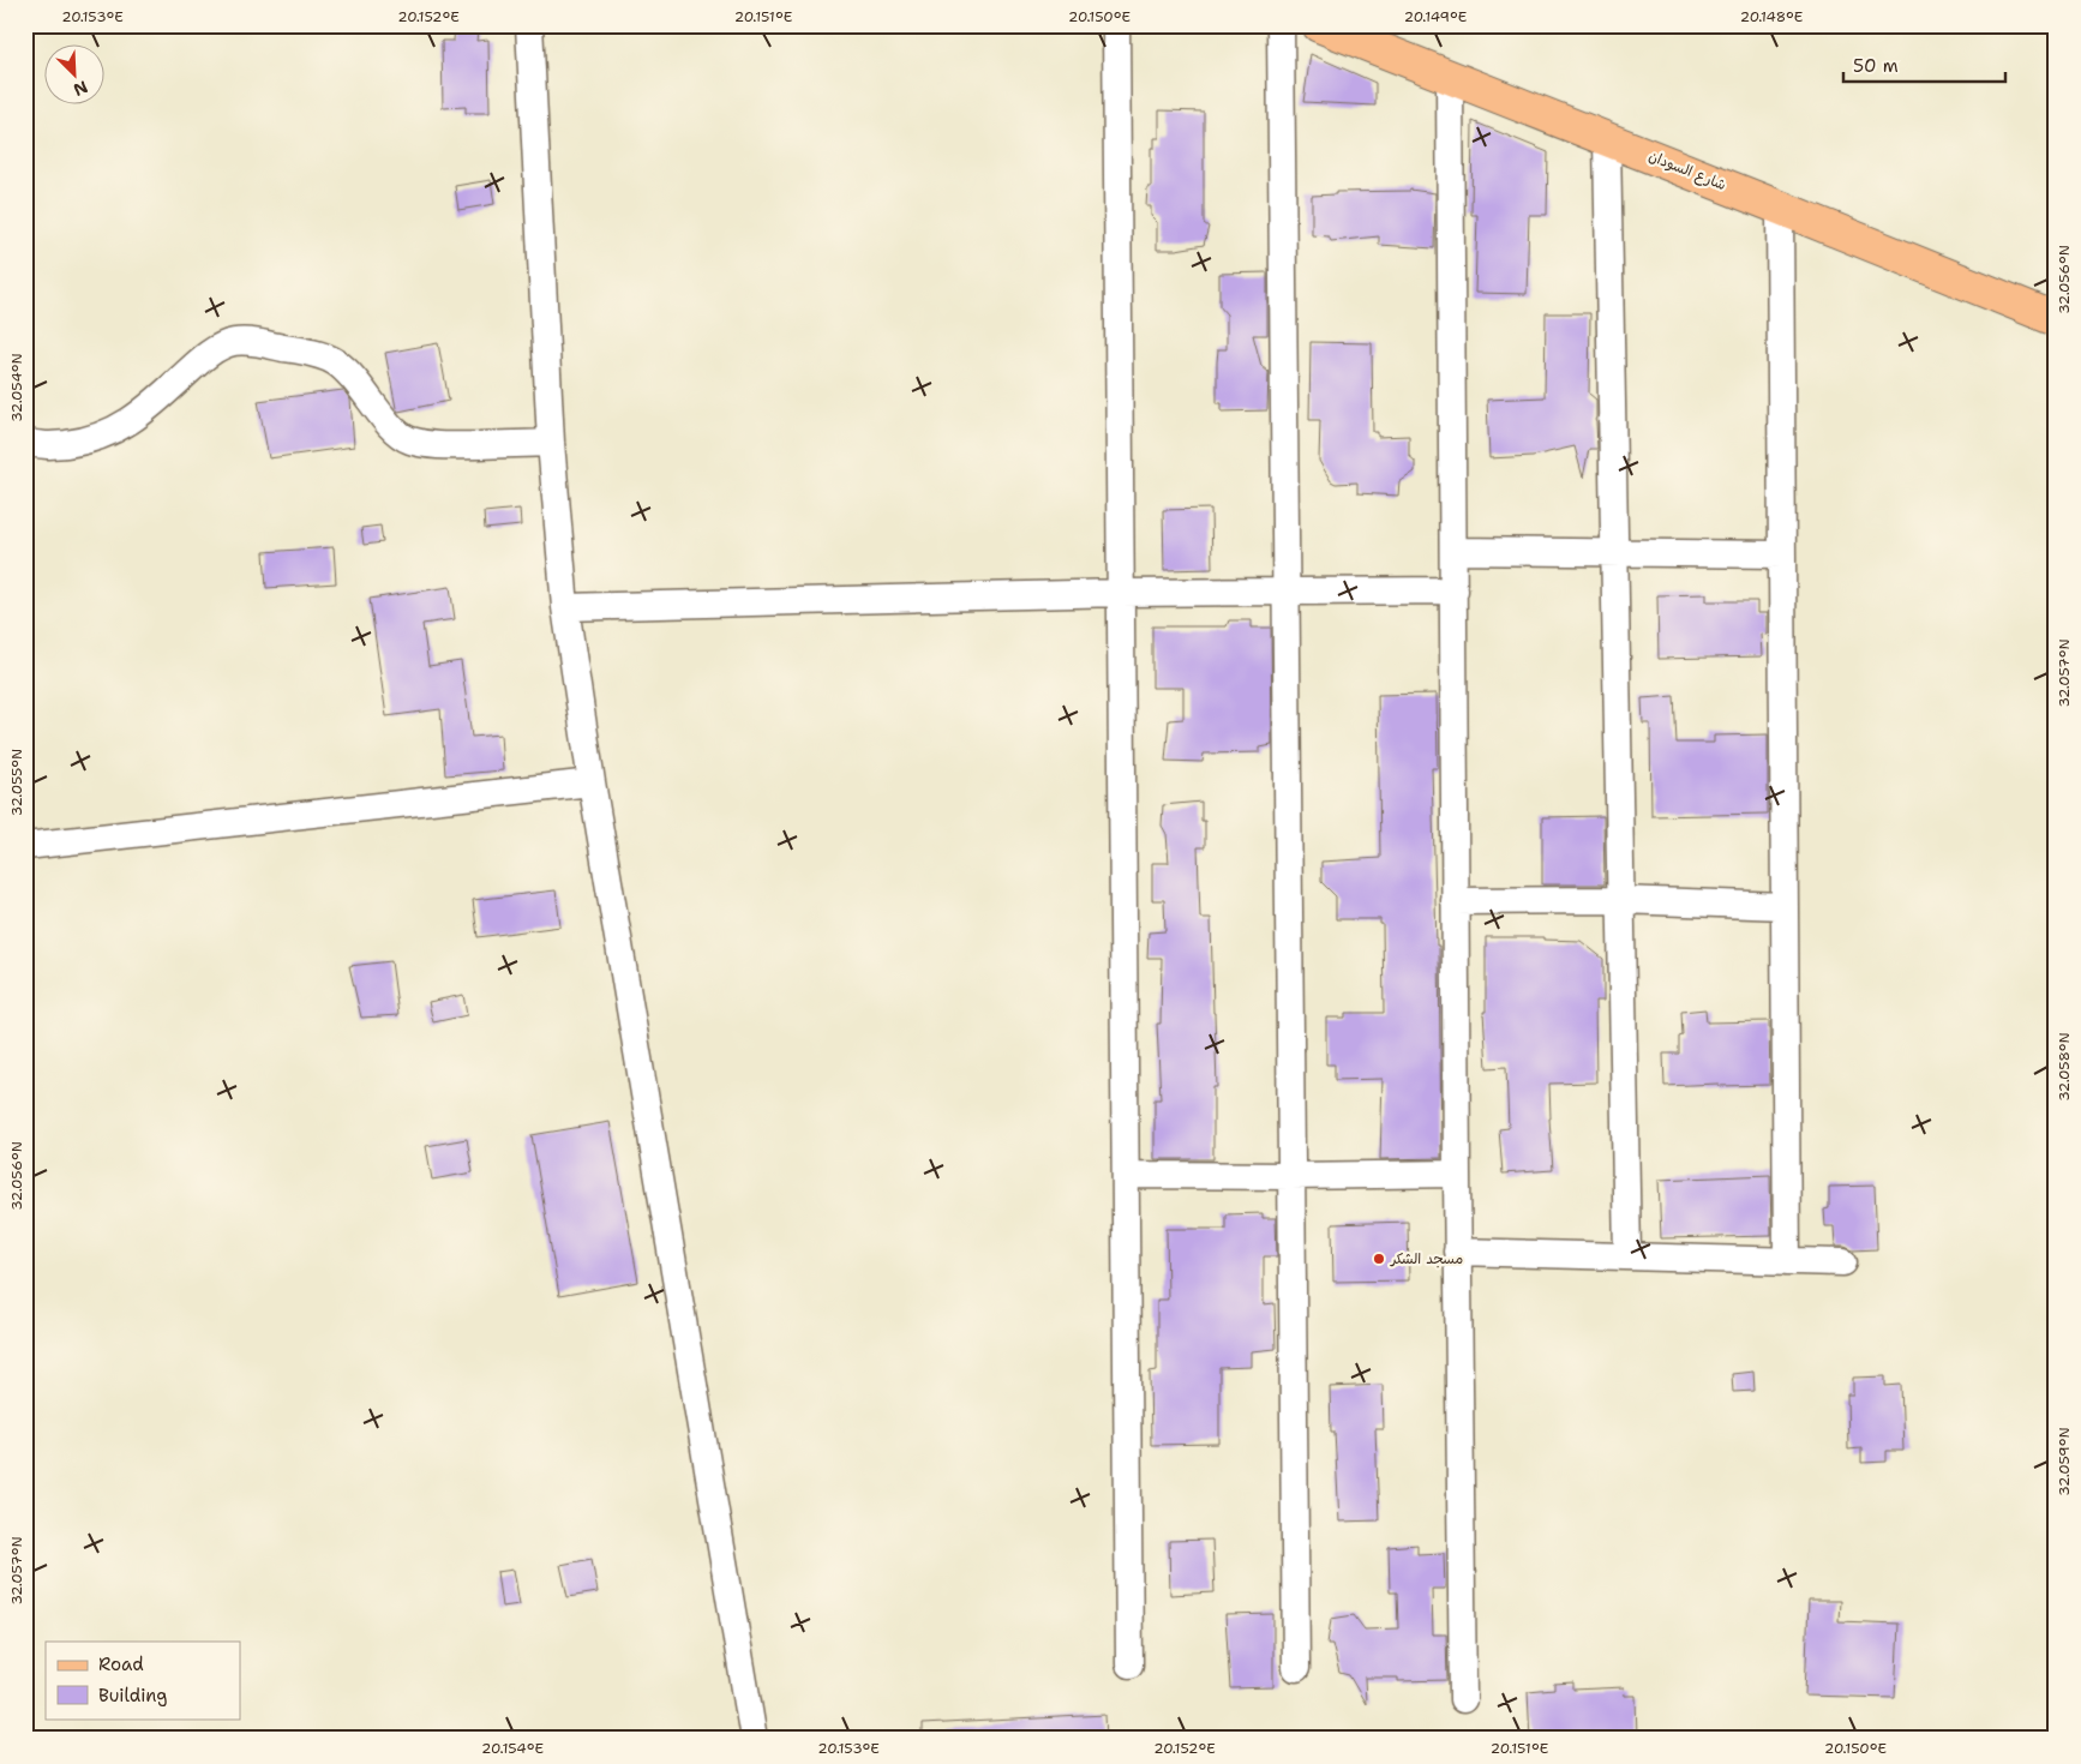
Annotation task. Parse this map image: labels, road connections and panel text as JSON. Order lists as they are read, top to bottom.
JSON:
{
  "streets": {
    "main road": ["شارع السودان"]
  },
  "places": ["مسجد الشكر"],
  "legend": ["Road", "Building"],
  "scale_bar": "50 m",
  "north": "bottom right",
  "coordinates": [
    "20.153°E",
    "20.152°E",
    "20.151°E",
    "20.150°E",
    "20.149°E",
    "20.148°E",
    "32.056°N",
    "32.054°N",
    "32.057°N",
    "32.055°N",
    "32.058°N",
    "32.059°N",
    "20.154°E"
  ]
}
